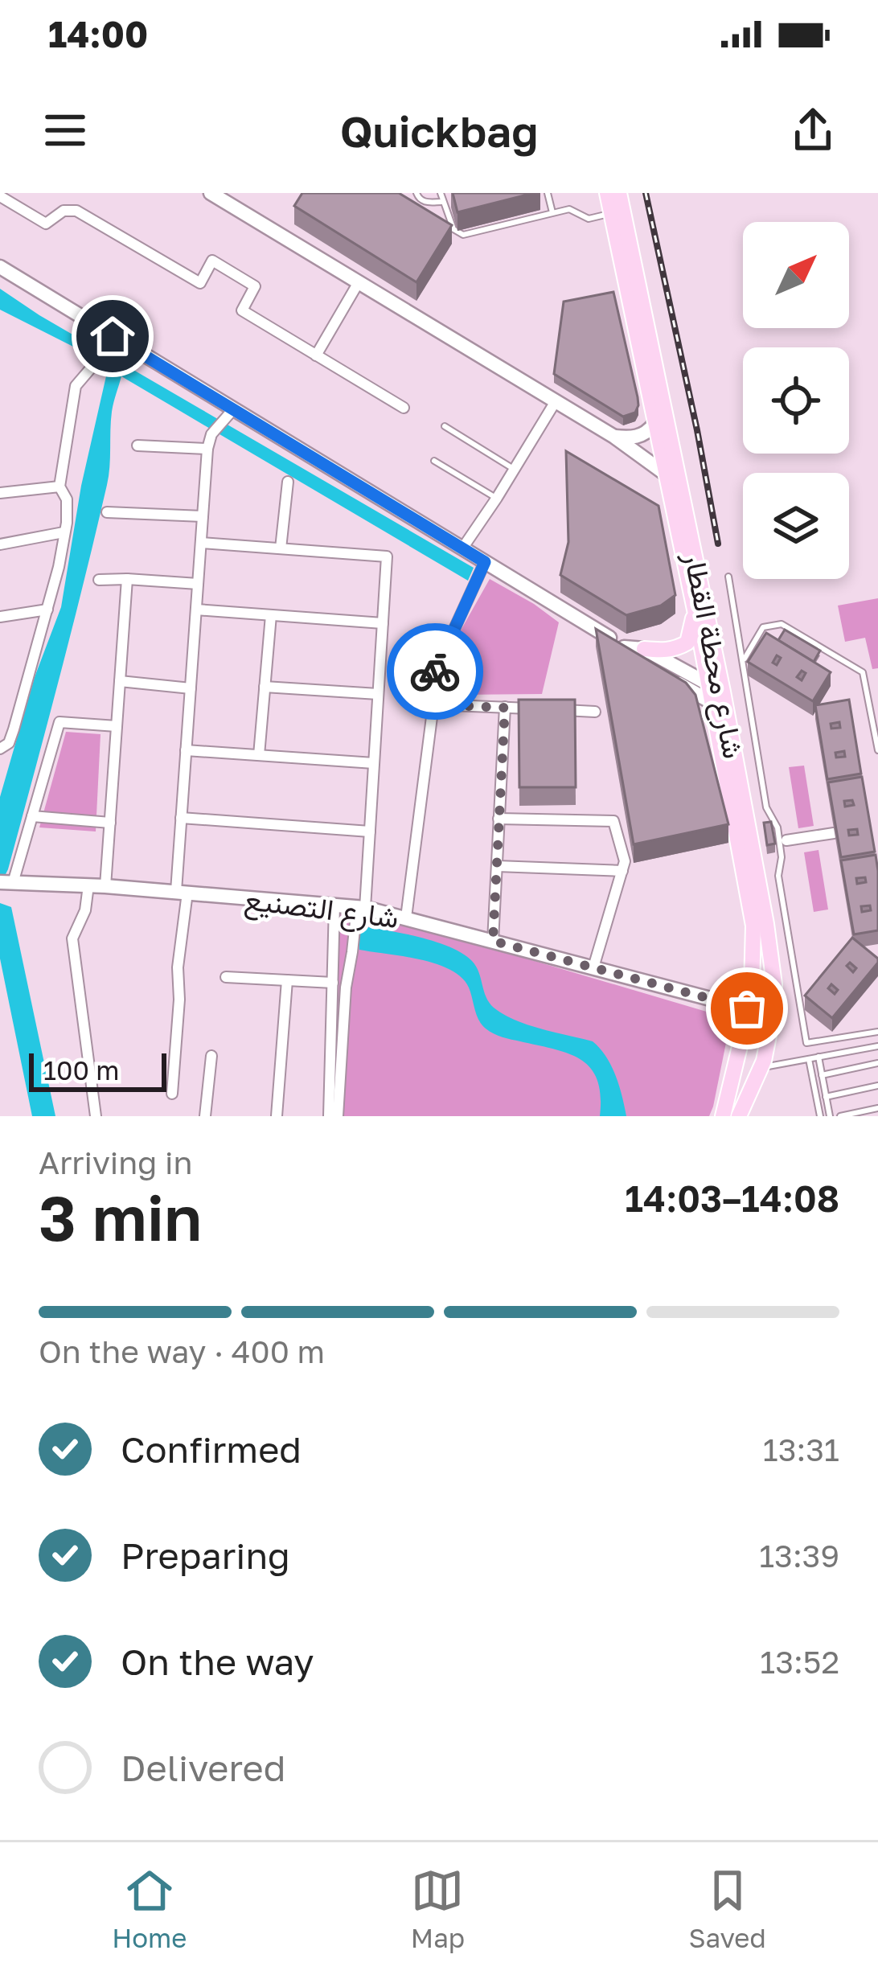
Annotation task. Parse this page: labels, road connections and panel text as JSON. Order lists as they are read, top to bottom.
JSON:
{
  "streets": {
    "main road": ["شارع محطة القطار"],
    "street": ["شارع التصنيع"]
  },
  "crossings": [
    ["شارع محطة القطار", "شارع التصنيع"]
  ],
  "scale_bar": "100 m",
  "north": "top right",
  "page": {
    "status": "14:00",
    "header": "Quickbag",
    "scale": "100 m",
    "heading": ["3 min", "Arriving in", "14:03–14:08"],
    "bar": "On the way · 400 m",
    "list": [
      ["Confirmed", "13:31"],
      ["Preparing", "13:39"],
      ["On the way", "13:52"],
      "Delivered"
    ],
    "tabs": ["Home", "Map", "Saved"]
  }
}
